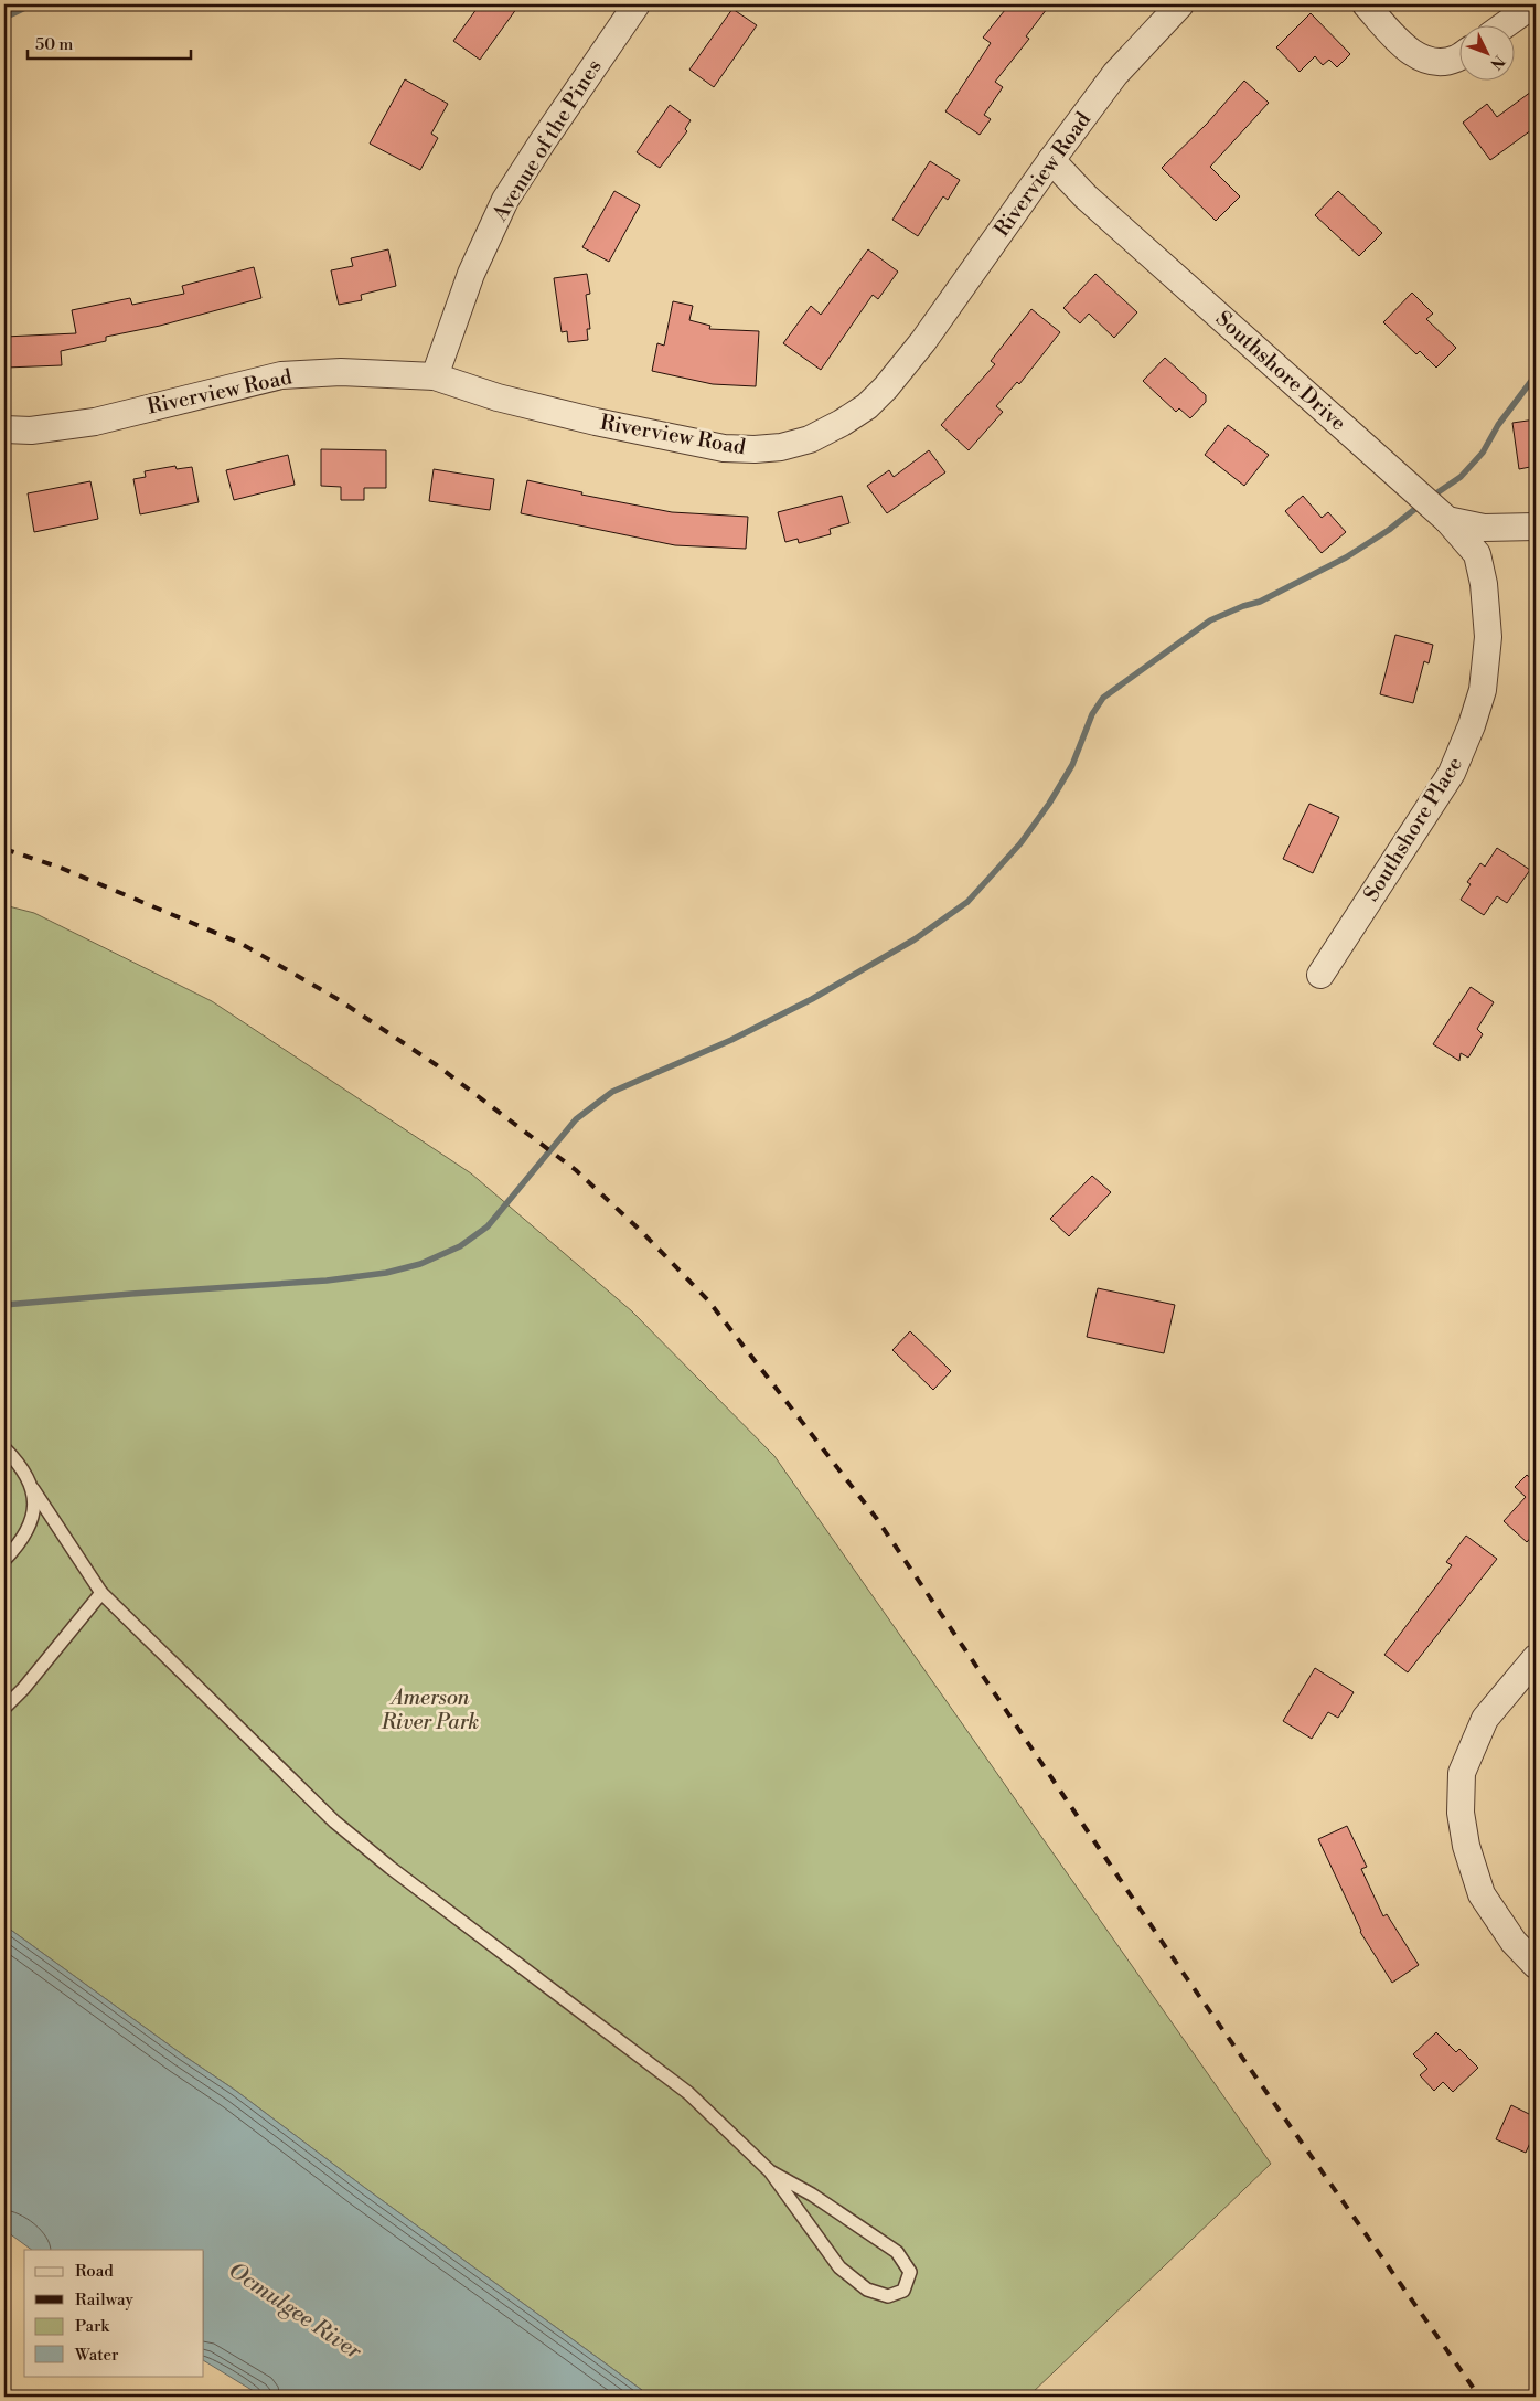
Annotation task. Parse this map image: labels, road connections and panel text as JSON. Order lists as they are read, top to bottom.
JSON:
{
  "streets": {
    "street": [
      "Avenue of the Pines",
      "Riverview Road",
      "Southshore Drive",
      "Southshore Place"
    ]
  },
  "crossings": [
    ["Avenue of the Pines", "Riverview Road"],
    ["Riverview Road", "Southshore Drive"],
    ["Southshore Drive", "Southshore Place"]
  ],
  "water": ["Ocmulgee River"],
  "parks": ["Amerson River Park"],
  "legend": [
    "Road",
    "Railway",
    "Park",
    "Water"
  ],
  "scale_bar": "50 m",
  "north": "bottom right"
}
